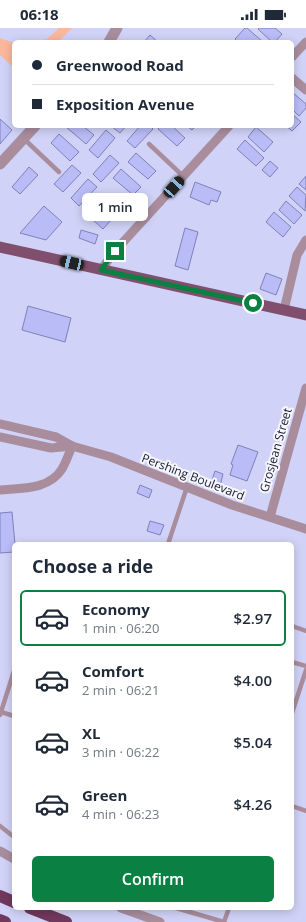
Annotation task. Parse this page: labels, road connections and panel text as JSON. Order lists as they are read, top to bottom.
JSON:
{
  "streets": {
    "street": ["Grosjean Street", "Pershing Boulevard"]
  },
  "crossings": [
    ["Grosjean Street", "Pershing Boulevard"]
  ],
  "page": {
    "status": "06:18",
    "banner": ["Greenwood Road", "Exposition Avenue"],
    "bubble": "1 min",
    "heading": "Choose a ride",
    "list": [
      {
        "name": "Economy",
        "note": "1 min · 06:20",
        "value": "$2.97"
      },
      {
        "name": "Comfort",
        "note": "2 min · 06:21",
        "value": "$4.00"
      },
      {
        "name": "XL",
        "note": "3 min · 06:22",
        "value": "$5.04"
      },
      {
        "name": "Green",
        "note": "4 min · 06:23",
        "value": "$4.26"
      }
    ],
    "buttons": "Confirm"
  }
}
